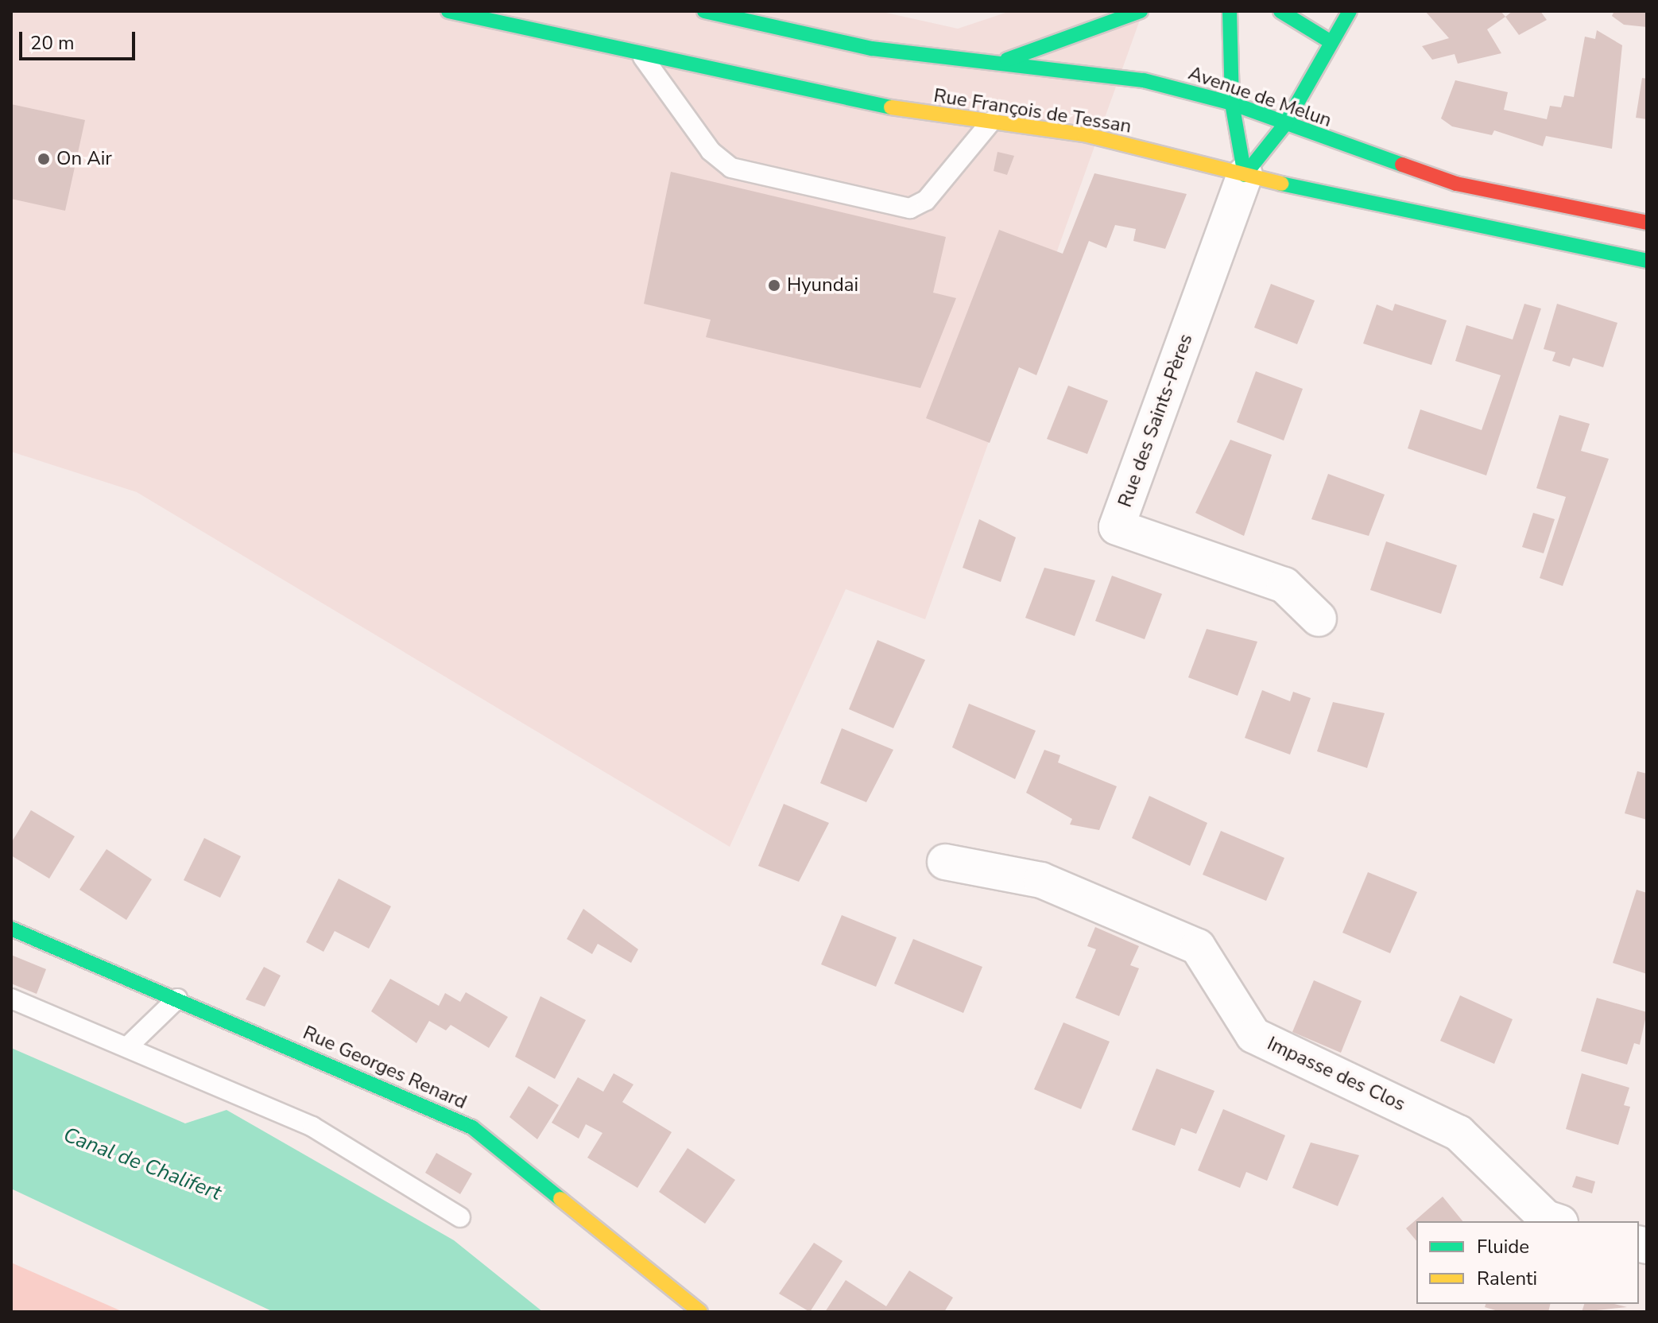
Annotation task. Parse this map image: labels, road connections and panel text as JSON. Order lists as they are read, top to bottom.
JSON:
{
  "streets": {
    "main road": ["Avenue de Melun", "Rue François de Tessan", "Rue Georges Renard"],
    "street": ["Rue des Saints-Pères", "Impasse des Clos"]
  },
  "crossings": [
    ["Rue François de Tessan", "Rue des Saints-Pères"]
  ],
  "water": ["Canal de Chalifert"],
  "places": ["On Air", "Hyundai"],
  "legend": ["Fluide", "Ralenti"],
  "scale_bar": "20 m"
}
